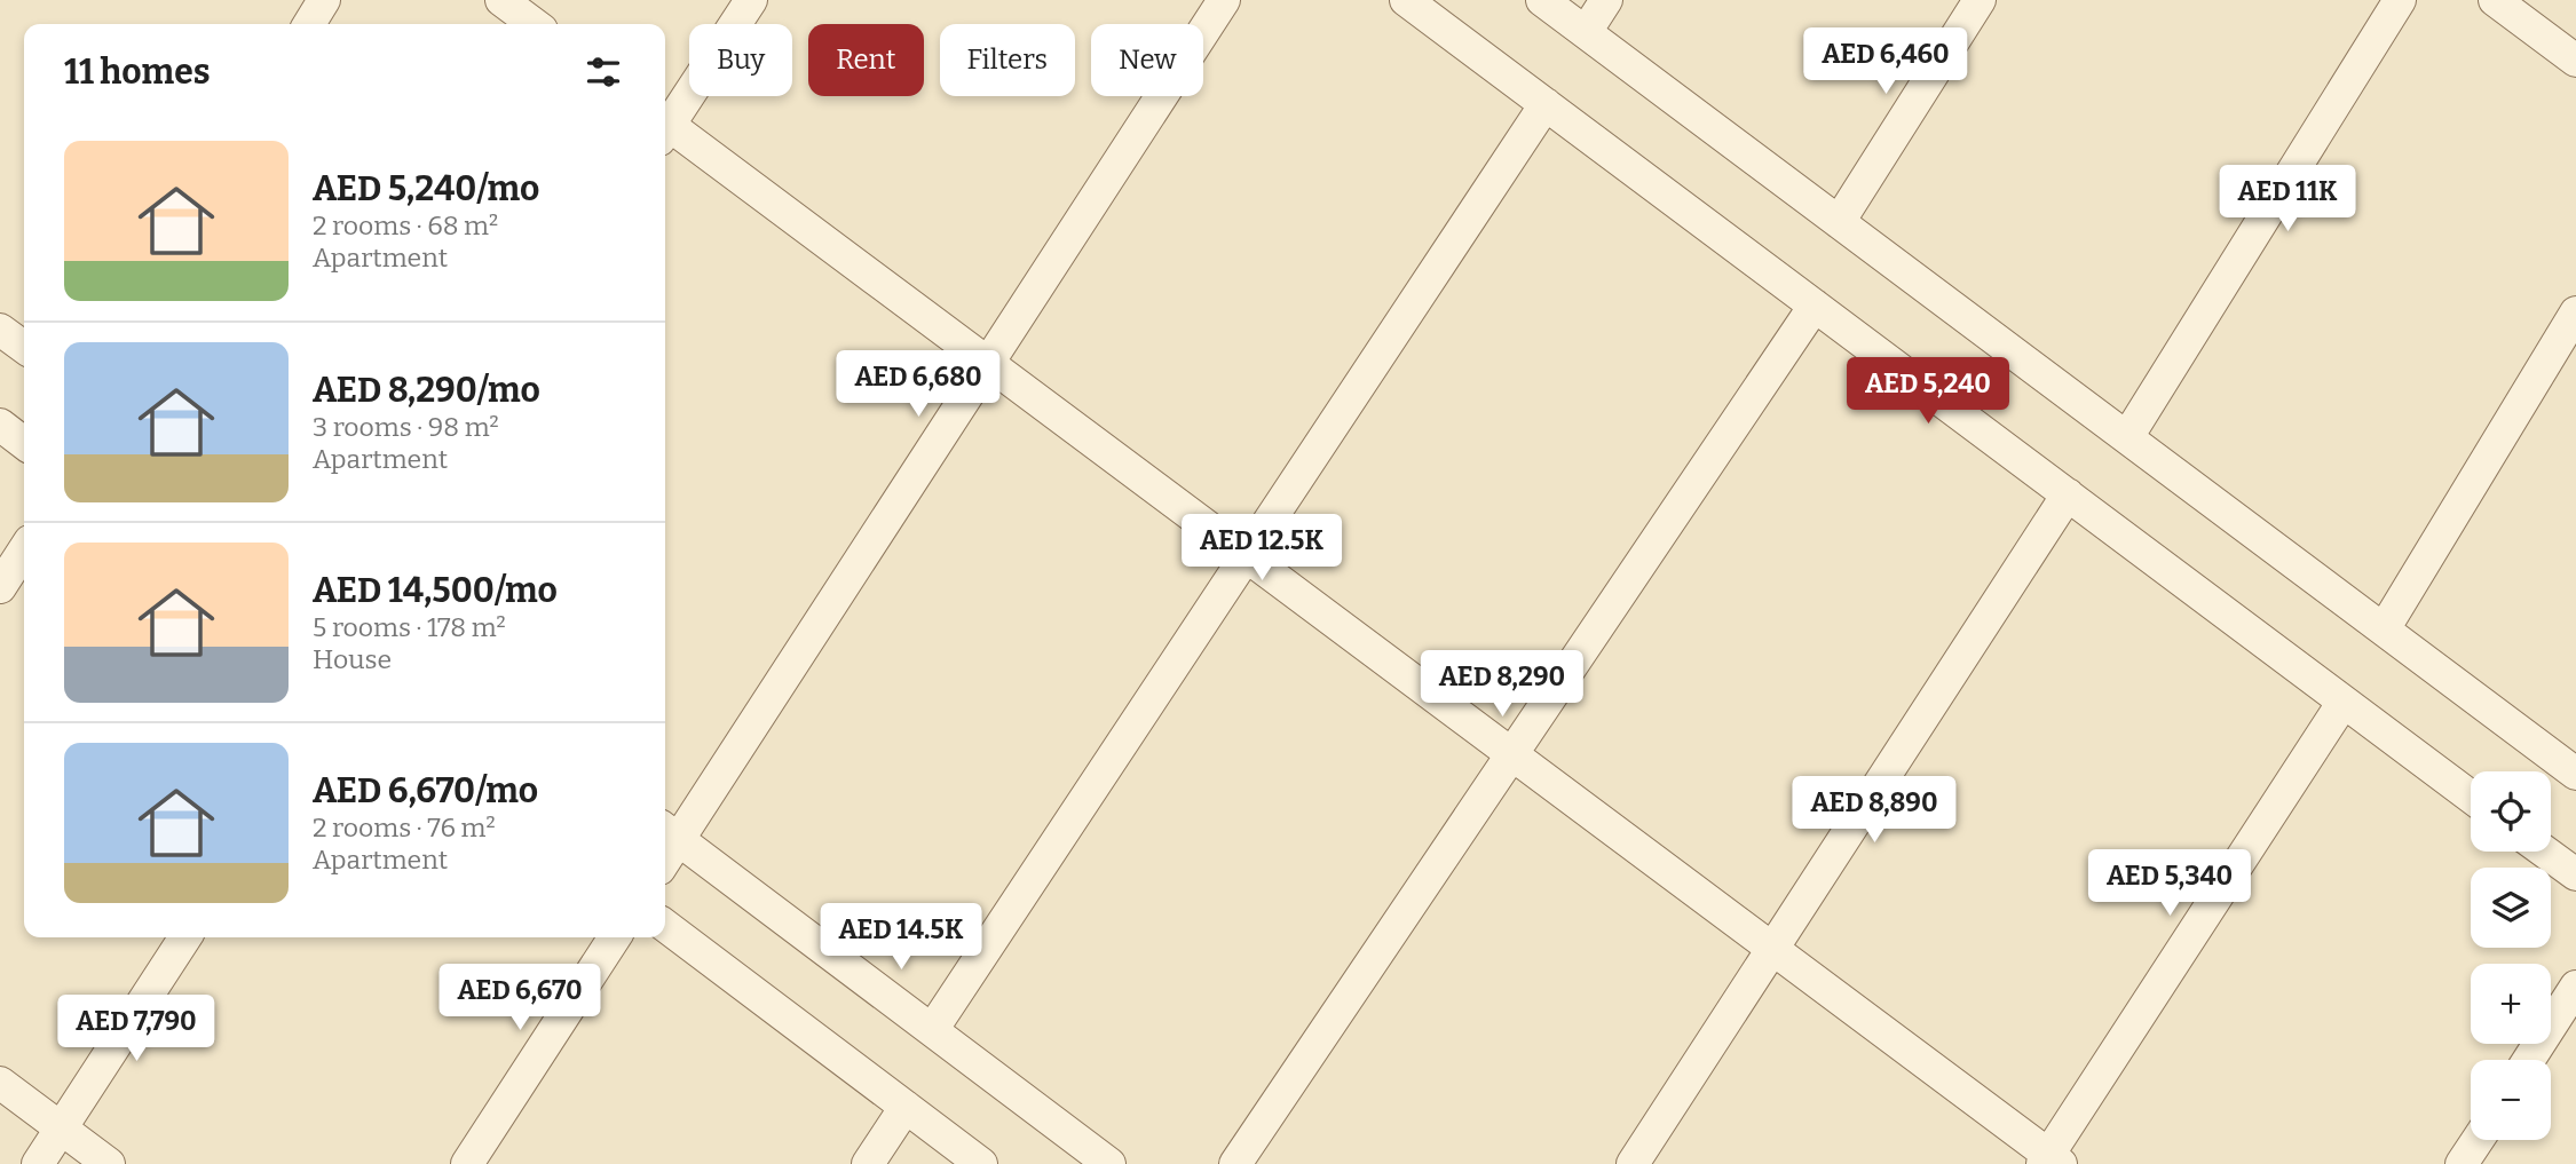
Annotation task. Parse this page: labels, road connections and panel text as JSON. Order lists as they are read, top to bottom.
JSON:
{
  "page": {
    "chip": [
      "Buy",
      "Rent",
      "Filters",
      "New"
    ],
    "heading": "11 homes",
    "price": [
      "AED 6,460",
      "AED 11K",
      "AED 6,680",
      "AED 5,240",
      "AED 12.5K",
      "AED 8,290",
      "AED 8,890",
      "AED 5,340",
      "AED 14.5K",
      "AED 6,670",
      "AED 7,790"
    ],
    "list": [
      {
        "name": "AED 5,240/mo",
        "note": "2 rooms · 68 m² · Apartment"
      },
      {
        "name": "AED 8,290/mo",
        "note": "3 rooms · 98 m² · Apartment"
      },
      {
        "name": "AED 14,500/mo",
        "note": "5 rooms · 178 m² · House"
      },
      {
        "name": "AED 6,670/mo",
        "note": "2 rooms · 76 m² · Apartment"
      }
    ],
    "map_buttons": ["+", "−"]
  }
}
